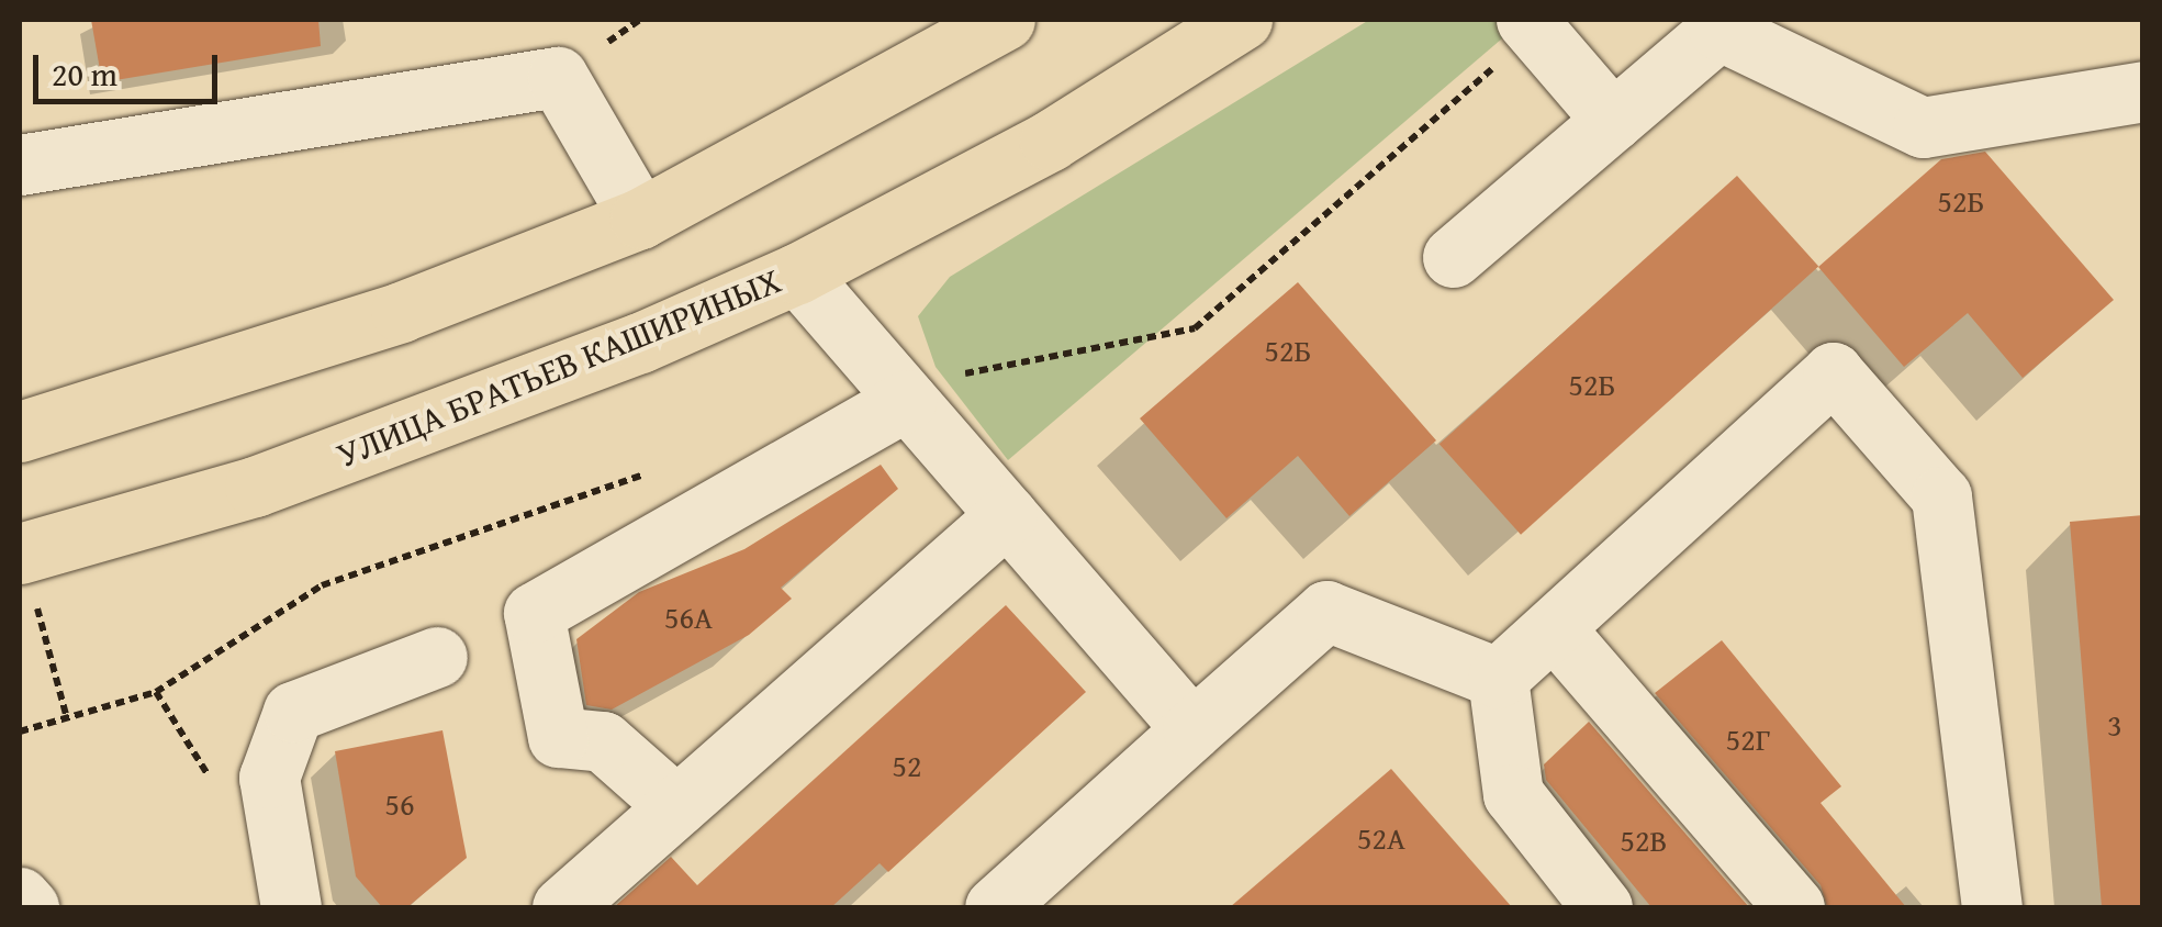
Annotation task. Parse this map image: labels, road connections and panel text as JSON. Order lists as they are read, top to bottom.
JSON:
{
  "streets": {
    "main road": ["УЛИЦА БРАТЬЕВ КАШИРИНЫХ"]
  },
  "house_numbers": [
    "52Б",
    "52Б",
    "52Б",
    "56А",
    "3",
    "52Г",
    "52",
    "56",
    "52А",
    "52В"
  ],
  "scale_bar": "20 m"
}
